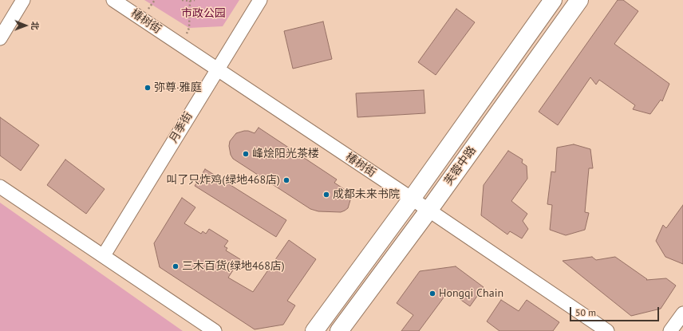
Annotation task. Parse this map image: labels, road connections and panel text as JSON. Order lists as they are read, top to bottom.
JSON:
{
  "streets": {
    "main road": ["芙蓉中路"],
    "street": ["椿树街", "月季街"]
  },
  "crossings": [
    ["椿树街", "月季街"],
    ["椿树街", "芙蓉中路"]
  ],
  "parks": ["市政公园"],
  "places": [
    "弥尊·雅庭",
    "峰烩阳光茶楼",
    "叫了只炸鸡(绿地468店)",
    "成都未来书院",
    "三木百货(绿地468店)",
    "Hongqi Chain"
  ],
  "scale_bar": "50 m",
  "north": "right"
}
